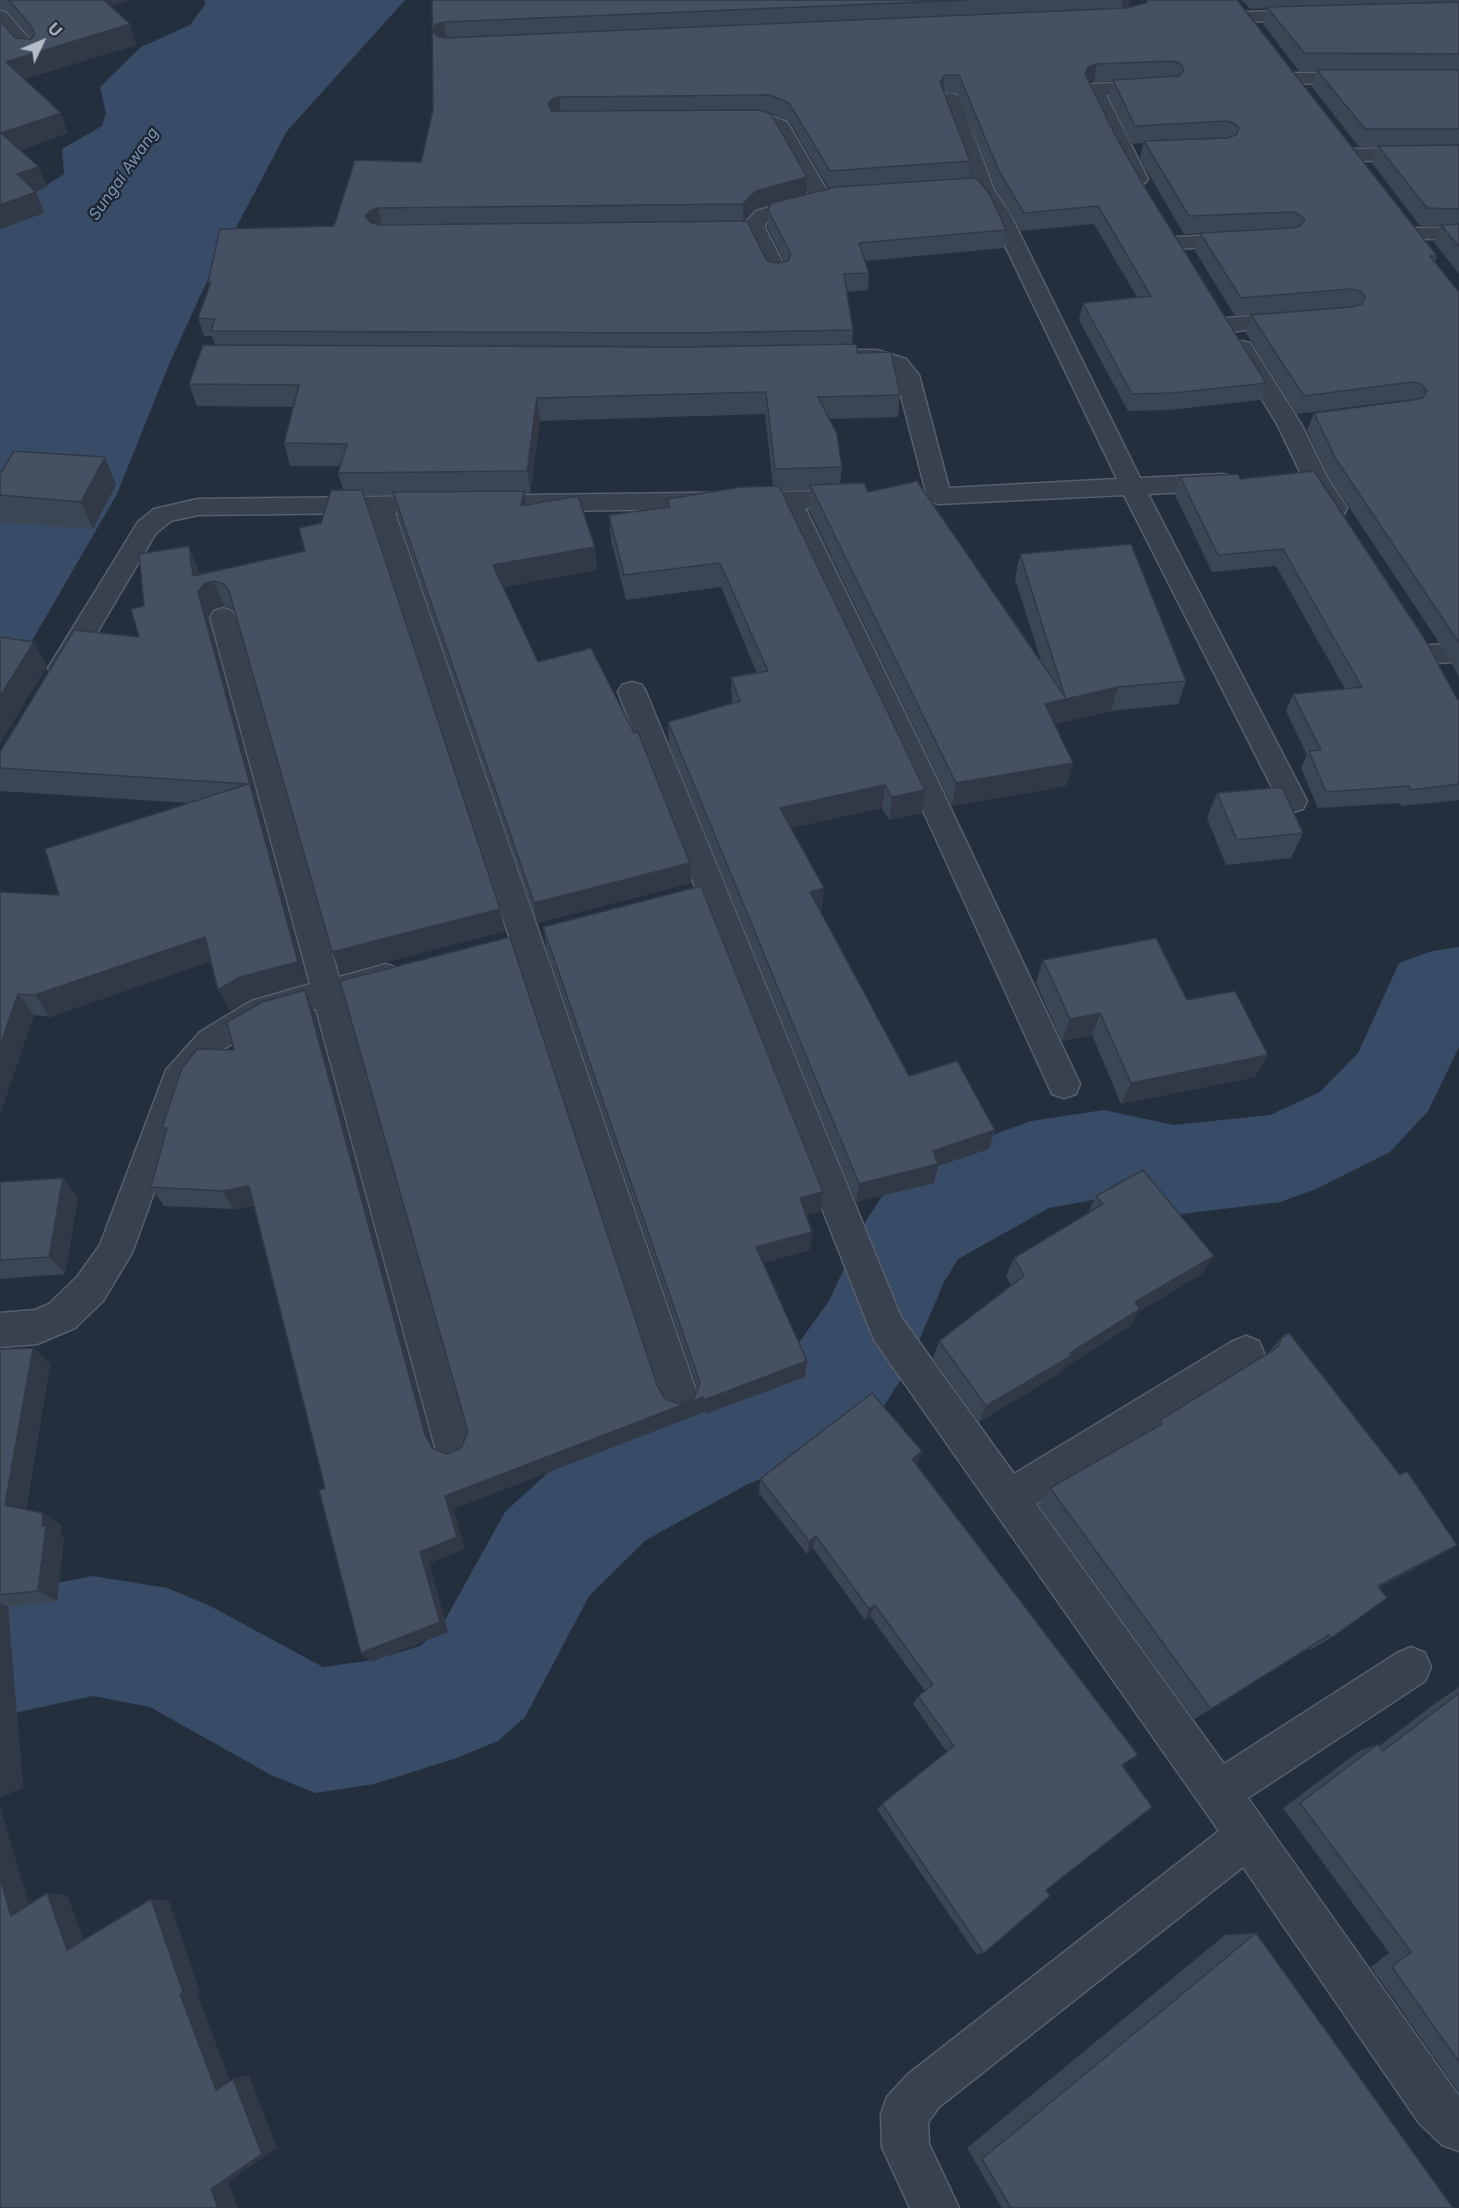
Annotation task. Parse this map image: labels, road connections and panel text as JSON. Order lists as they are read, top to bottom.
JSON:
{
  "water": ["Sungai Awang"],
  "north": "top right"
}
